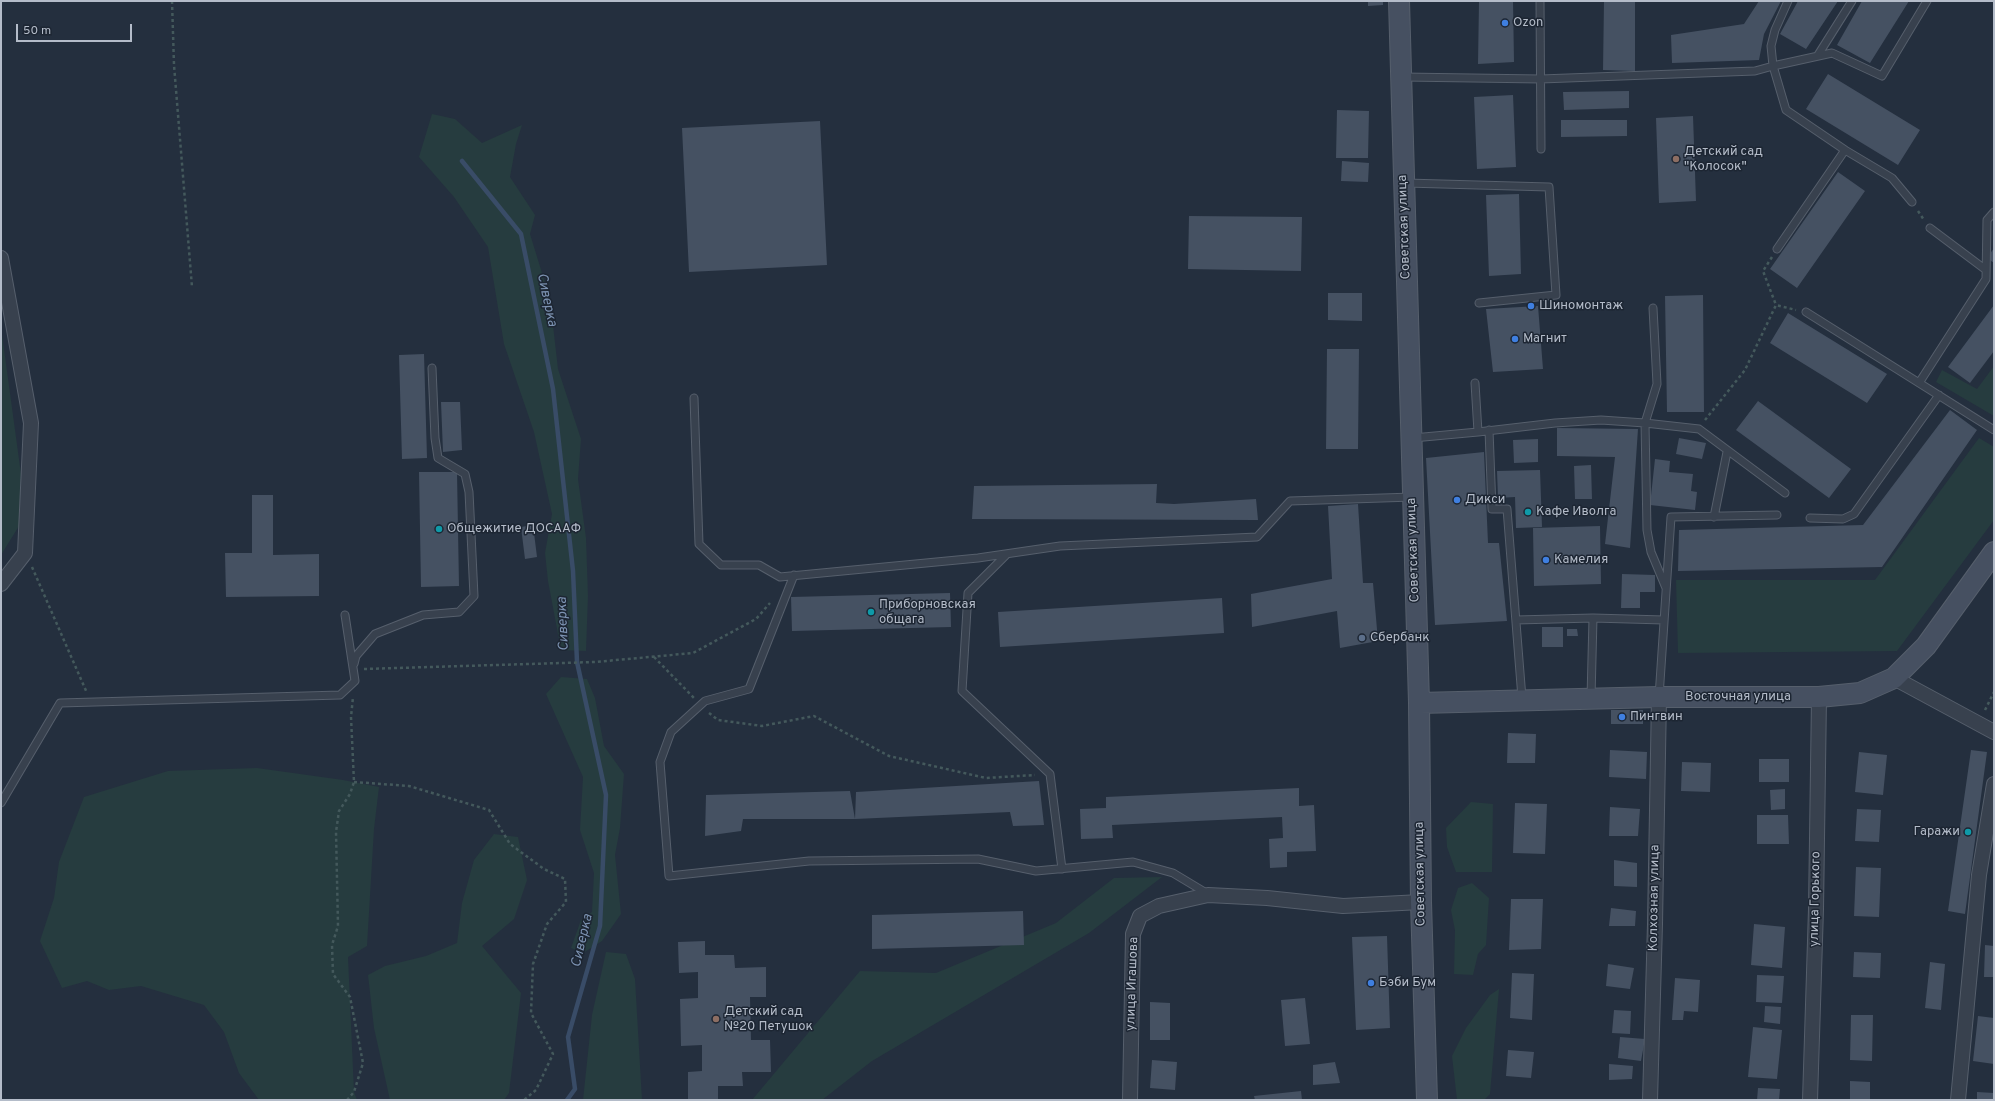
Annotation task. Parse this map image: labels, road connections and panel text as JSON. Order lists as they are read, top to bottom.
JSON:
{
  "streets": {
    "main road": ["Советская улица", "Восточная улица"],
    "street": ["Колхозная улица", "улица Горького", "улица Игашова"]
  },
  "crossings": [
    ["Советская улица", "Восточная улица"],
    ["Советская улица", "улица Игашова"],
    ["Восточная улица", "Колхозная улица"],
    ["Восточная улица", "улица Горького"]
  ],
  "water": ["Сиверка"],
  "places": [
    "Ozon",
    "Детский сад \"Колосок\"",
    "Шиномонтаж",
    "Магнит",
    "Дикси",
    "Кафе Иволга",
    "Общежитие ДОСААФ",
    "Камелия",
    "Приборновская общага",
    "Сбербанк",
    "Пингвин",
    "Гаражи",
    "Бэби Бум",
    "Детский сад №20 Петушок"
  ],
  "scale_bar": "50 m"
}
